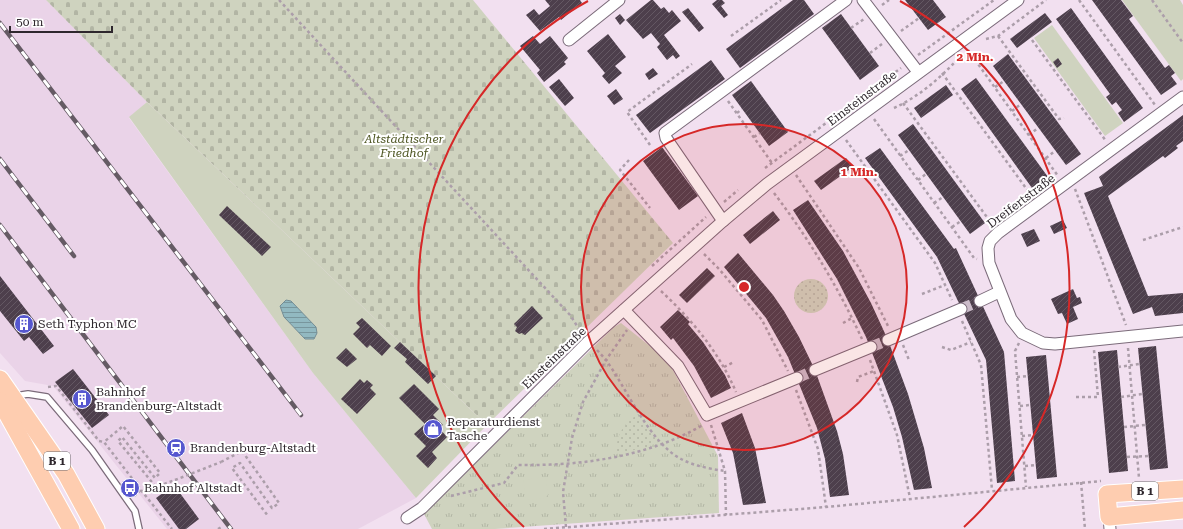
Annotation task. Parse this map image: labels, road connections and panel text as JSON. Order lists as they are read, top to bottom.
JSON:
{
  "streets": {
    "main road": ["B 1"],
    "street": ["Einsteinstraße", "Dreifertstraße"]
  },
  "parks": ["Altstädtischer Friedhof"],
  "places": {
    "building": ["Seth Typhon MC", "Bahnhof Brandenburg-Altstadt"],
    "shop": ["Reparaturdienst Tasche"],
    "station": ["Brandenburg-Altstadt"],
    "bus stop": ["Bahnhof Altstadt"]
  },
  "scale_bar": "50 m",
  "rings": ["2 Min.", "1 Min."]
}
